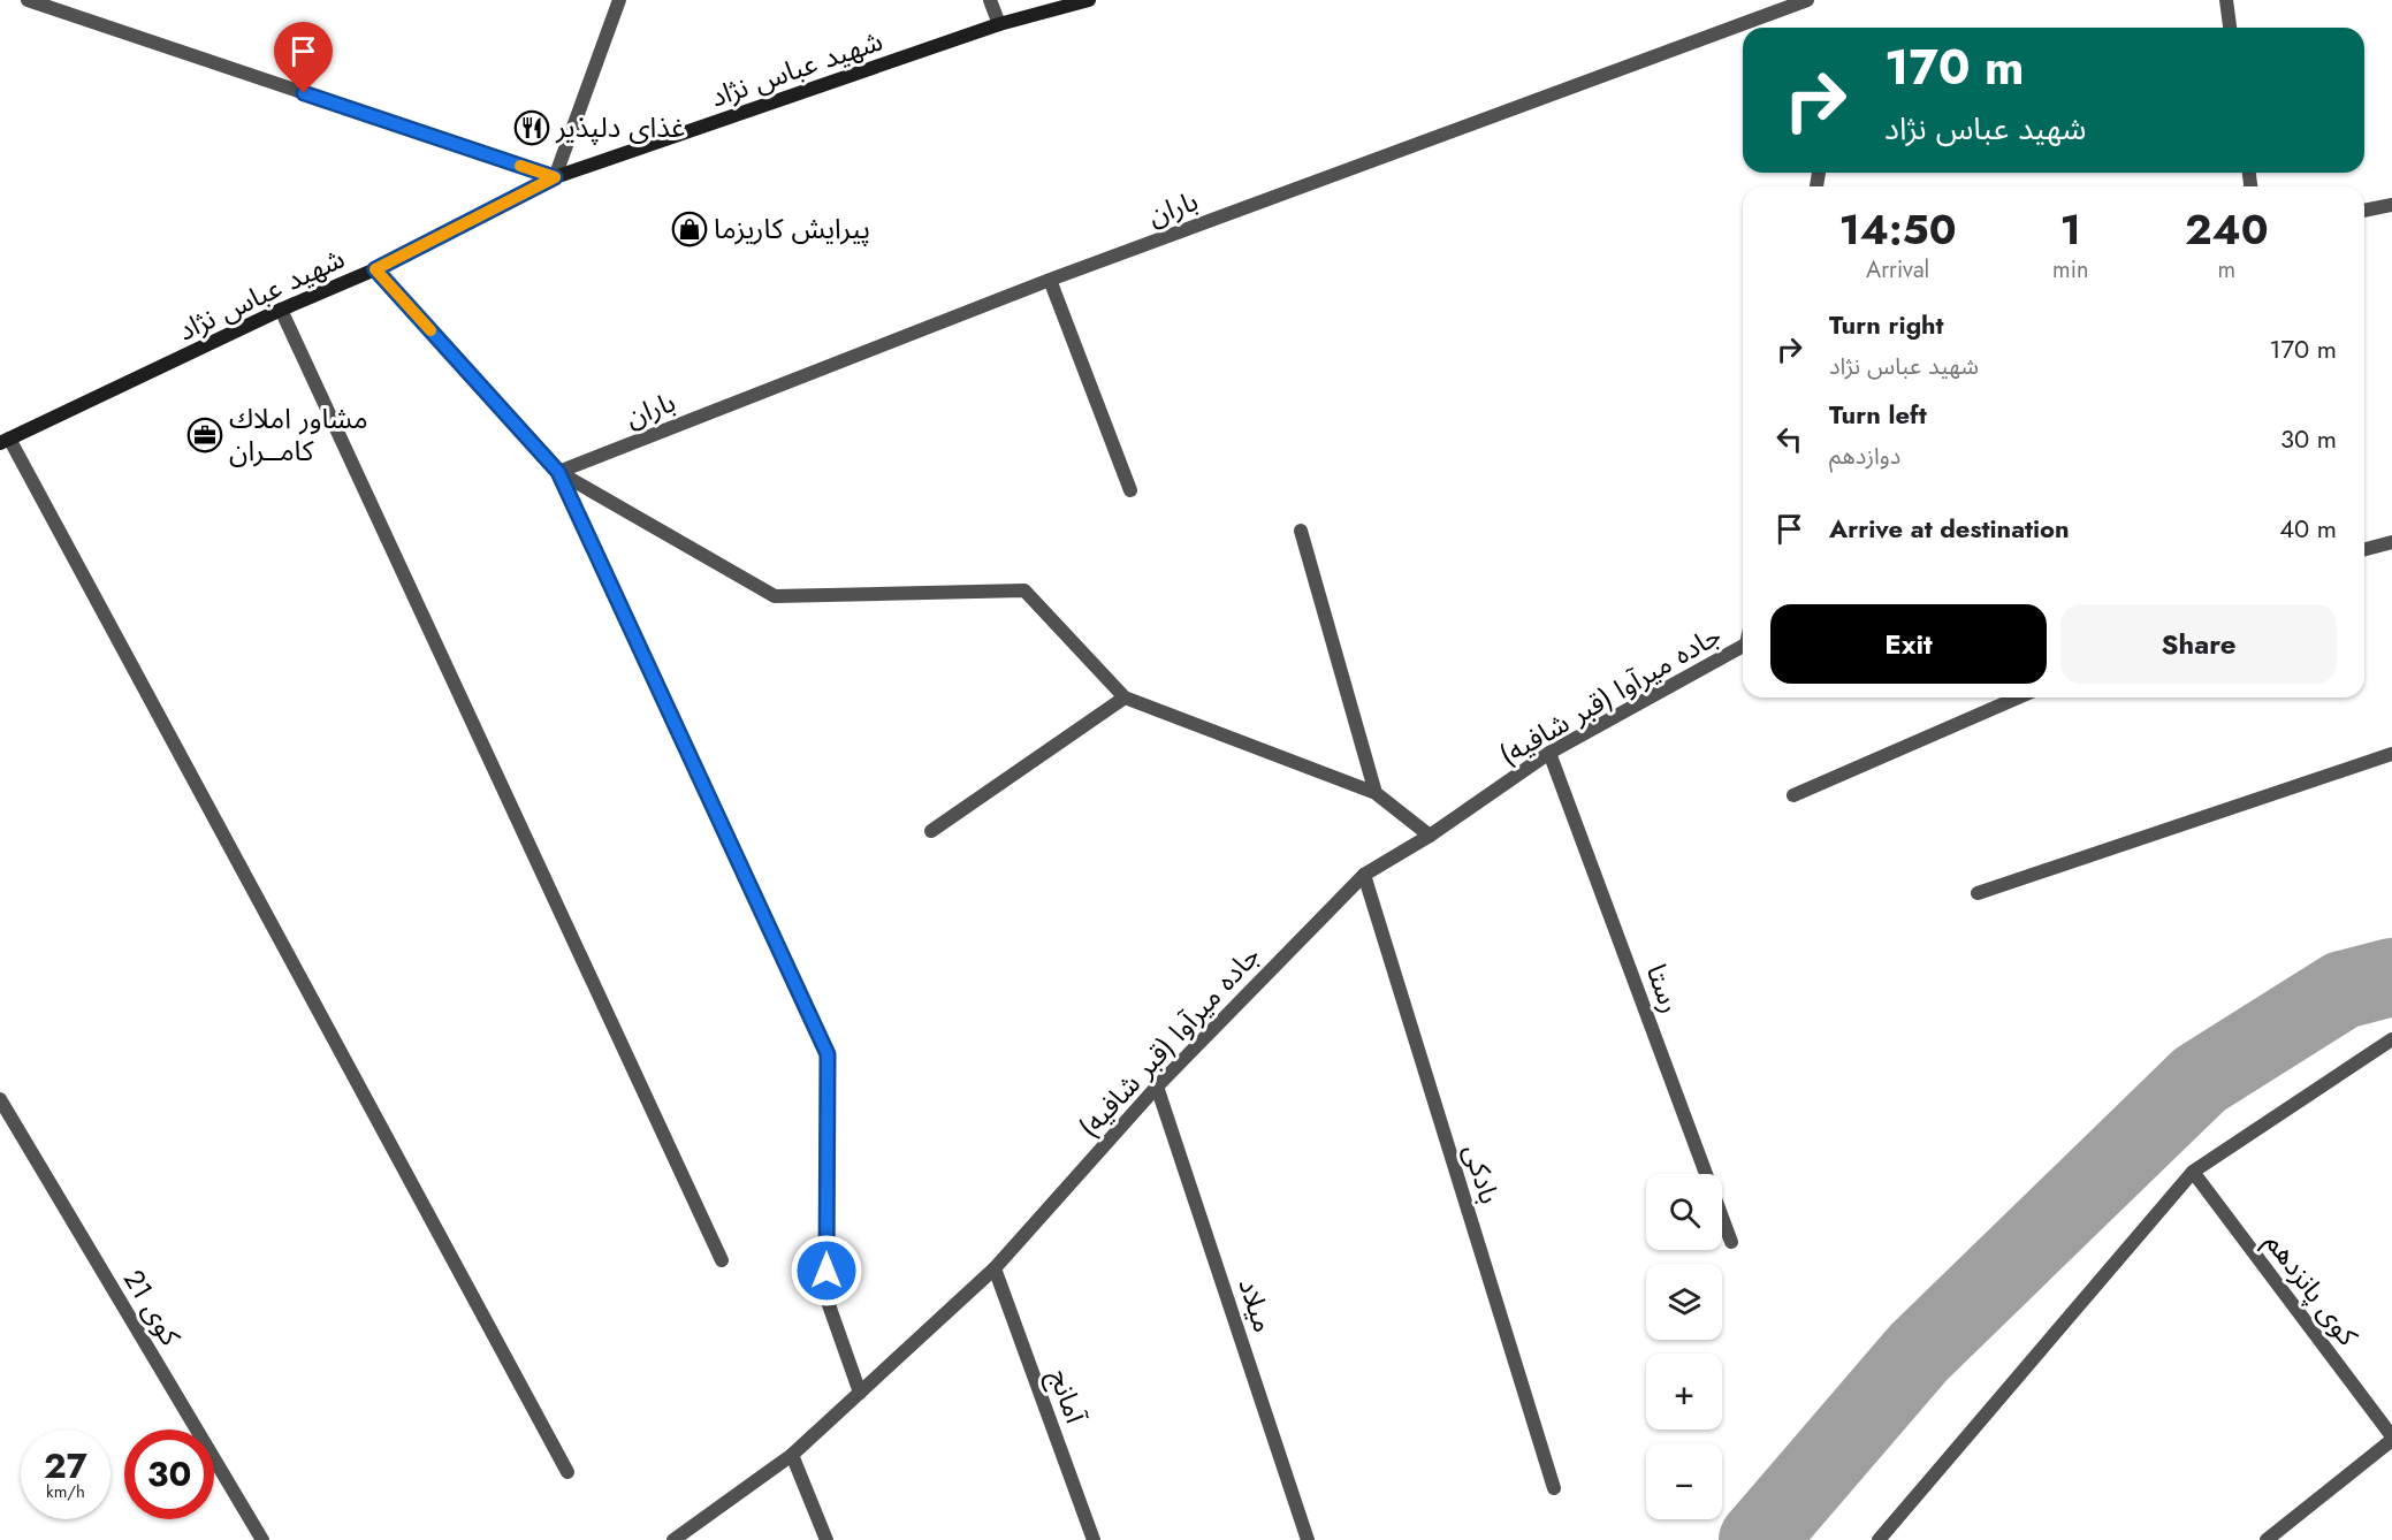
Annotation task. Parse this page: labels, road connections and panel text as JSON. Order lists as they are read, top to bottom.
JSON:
{
  "streets": {
    "main road": ["شهید عباس نژاد"],
    "street": [
      "باران",
      "جاده میرآوا (قبر شافیه)",
      "رستا",
      "بادکی",
      "کوی پانزدهم",
      "میلاد",
      "کوی 21",
      "آمانج"
    ]
  },
  "crossings": [
    ["جاده میرآوا (قبر شافیه)", "رستا"],
    ["جاده میرآوا (قبر شافیه)", "بادکی"],
    ["جاده میرآوا (قبر شافیه)", "میلاد"],
    ["جاده میرآوا (قبر شافیه)", "آمانج"]
  ],
  "places": {
    "restaurant": ["غذای دلپذیر"],
    "shop": ["پیرایش کاریزما"],
    "office": ["مشاور املاك كامــران"]
  },
  "page": {
    "turn": ["170 m", "شهید عباس نژاد"],
    "eta": [
      "14:50",
      "Arrival",
      "1",
      "min",
      "240",
      "m"
    ],
    "list": [
      {
        "name": "Turn right",
        "note": "شهید عباس نژاد",
        "value": "170 m"
      },
      {
        "name": "Turn left",
        "note": "دوازدهم",
        "value": "30 m"
      },
      {
        "name": "Arrive at destination",
        "value": "40 m"
      }
    ],
    "buttons": ["Exit", "Share"],
    "map_buttons": ["+", "−"],
    "speed": "27 km/h",
    "limit": "30"
  }
}
